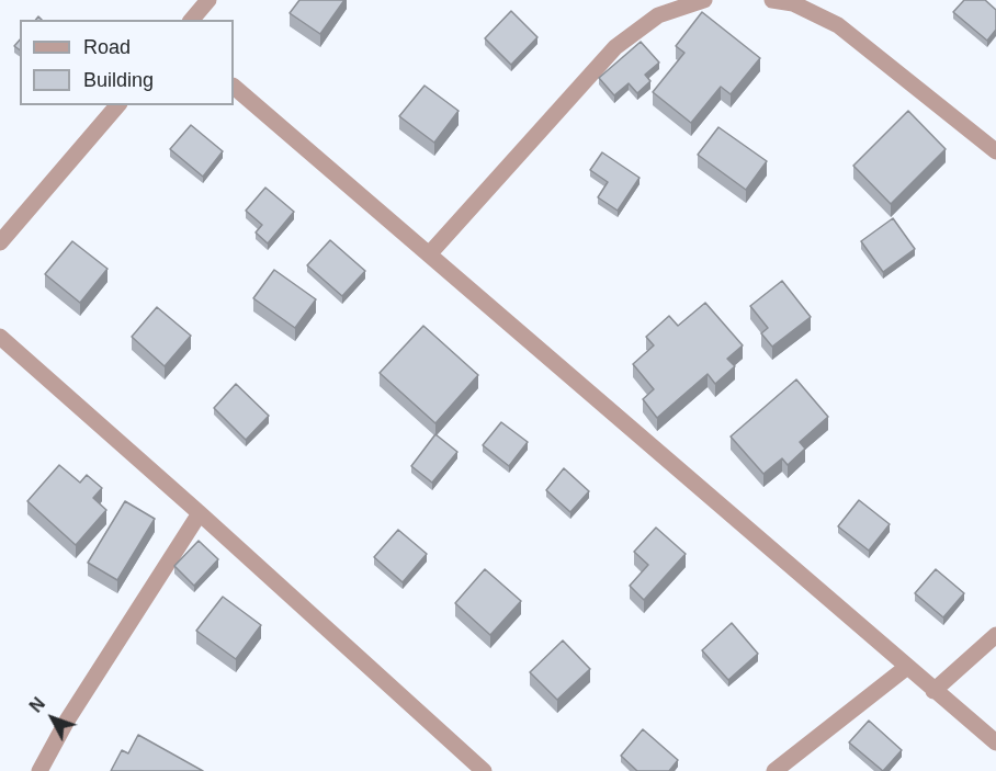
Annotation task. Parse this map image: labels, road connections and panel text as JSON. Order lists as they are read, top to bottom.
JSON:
{
  "legend": ["Road", "Building"],
  "north": "top left"
}
